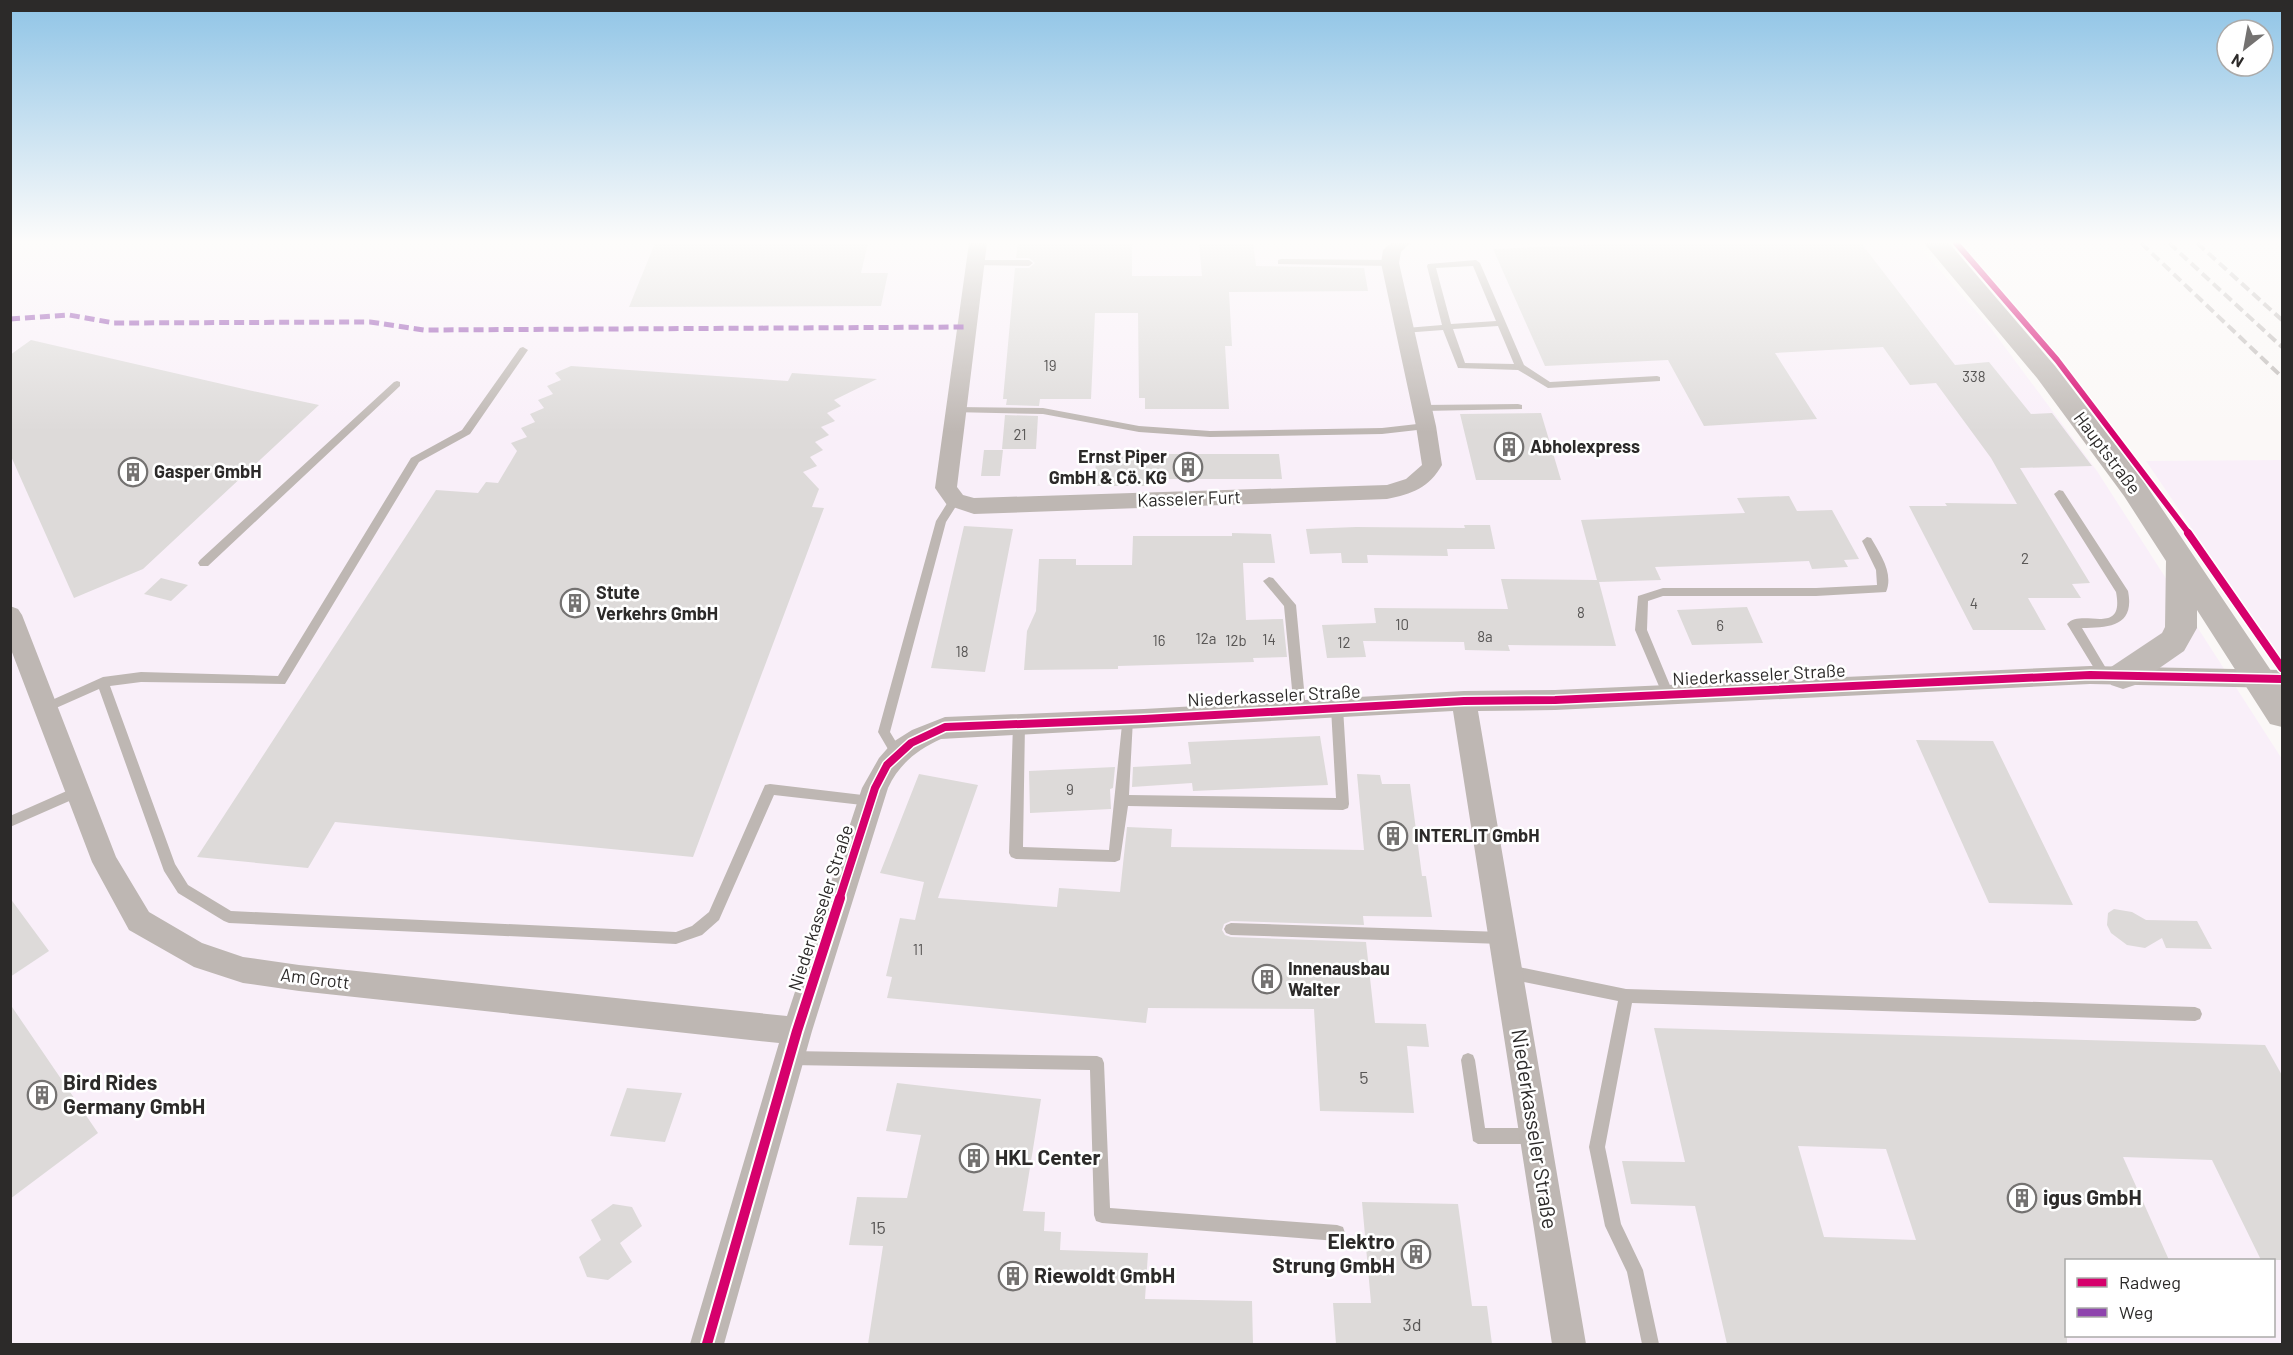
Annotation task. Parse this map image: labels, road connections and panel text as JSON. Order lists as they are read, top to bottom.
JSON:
{
  "streets": {
    "main road": ["Hauptstraße"],
    "street": ["Kasseler Furt", "Niederkasseler Straße", "Am Grott"]
  },
  "crossings": [
    ["Hauptstraße", "Niederkasseler Straße"],
    ["Niederkasseler Straße", "Am Grott"]
  ],
  "places": {
    "building": [
      "Abholexpress",
      "Ernst Piper GmbH & Cö. KG",
      "Gasper GmbH",
      "Stute Verkehrs GmbH",
      "INTERLIT GmbH",
      "Innenausbau Walter",
      "Bird Rides Germany GmbH",
      "HKL Center",
      "igus GmbH",
      "Elektro Strung GmbH",
      "Riewoldt GmbH"
    ]
  },
  "house_numbers": [
    "19",
    "338",
    "21",
    "2",
    "4",
    "8",
    "10",
    "6",
    "8a",
    "12a",
    "14",
    "16",
    "12b",
    "12",
    "18",
    "9",
    "11",
    "5",
    "15",
    "3d"
  ],
  "legend": ["Radweg", "Weg"],
  "north": "bottom left"
}
